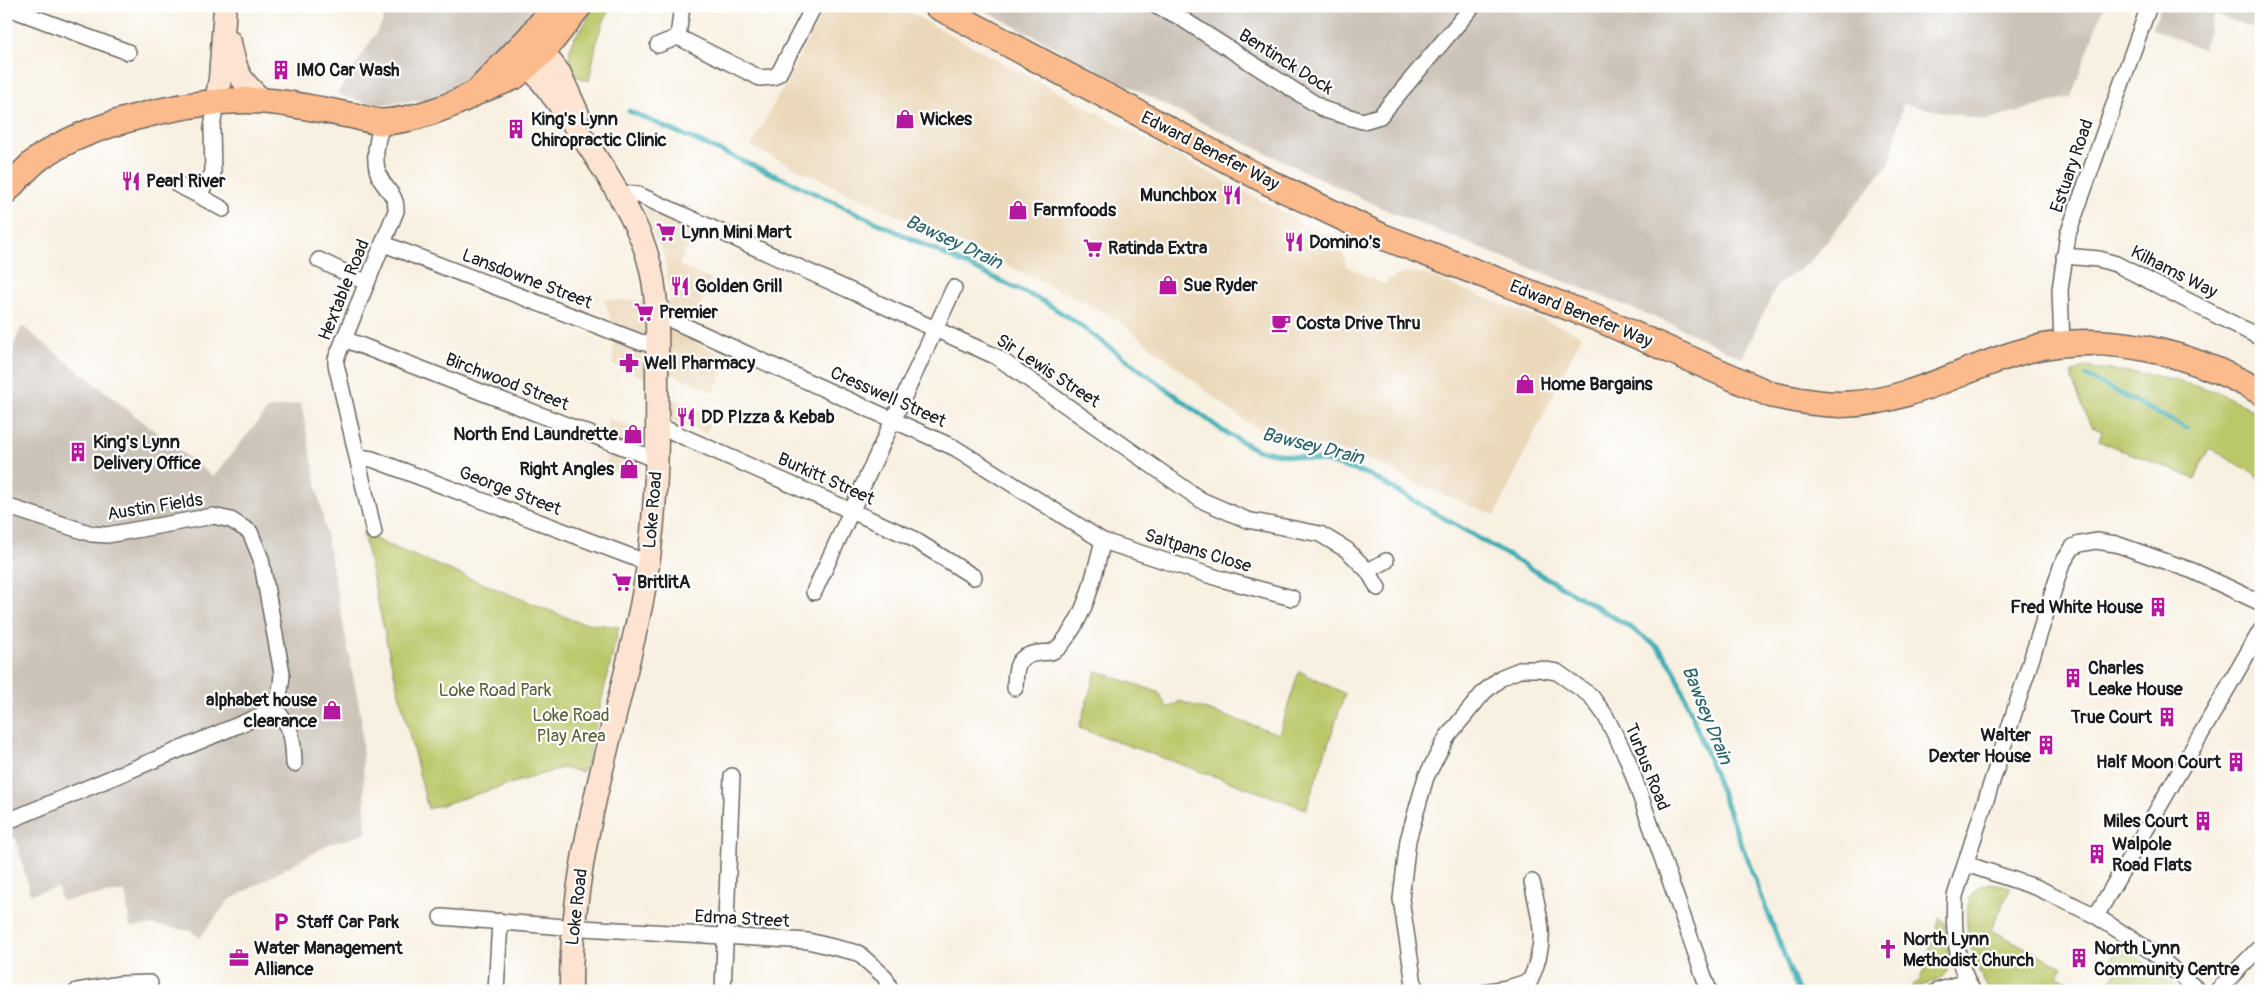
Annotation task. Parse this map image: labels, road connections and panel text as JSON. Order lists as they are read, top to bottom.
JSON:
{
  "streets": {
    "main road": ["Edward Benefer Way"],
    "street": [
      "Bentinck Dock",
      "Estuary Road",
      "Kilhams Way",
      "Lansdowne Street",
      "Hextable Road",
      "Sir Lewis Street",
      "Birchwood Street",
      "Cresswell Street",
      "Burkitt Street",
      "George Street",
      "Austin Fields",
      "Loke Road",
      "Saltpans Close",
      "Turbus Road",
      "Edma Street"
    ]
  },
  "crossings": [
    ["Edward Benefer Way", "Estuary Road"],
    ["Estuary Road", "Kilhams Way"],
    ["Lansdowne Street", "Hextable Road"],
    ["Lansdowne Street", "Loke Road"],
    ["Hextable Road", "Birchwood Street"],
    ["Hextable Road", "George Street"],
    ["Sir Lewis Street", "Loke Road"],
    ["Birchwood Street", "Loke Road"],
    ["Cresswell Street", "Loke Road"],
    ["Cresswell Street", "Saltpans Close"],
    ["Burkitt Street", "Loke Road"],
    ["George Street", "Loke Road"],
    ["Loke Road", "Edma Street"]
  ],
  "water": ["Bawsey Drain"],
  "parks": ["Loke Road Park", "Loke Road Play Area"],
  "places": {
    "building": [
      "IMO Car Wash",
      "King's Lynn Chiropractic Clinic",
      "King's Lynn Delivery Office",
      "Fred White House",
      "Charles Leake House",
      "True Court",
      "Walter Dexter House",
      "Half Moon Court",
      "Miles Court",
      "Walpole Road Flats",
      "North Lynn Community Centre"
    ],
    "shop": [
      "Wickes",
      "Farmfoods",
      "Sue Ryder",
      "Home Bargains",
      "North End Laundrette",
      "Right Angles",
      "alphabet house clearance"
    ],
    "restaurant": [
      "Pearl River",
      "Munchbox",
      "Domino's",
      "Golden Grill",
      "DD PIzza & Kebab"
    ],
    "supermarket": [
      "Lynn Mini Mart",
      "Ratinda Extra",
      "Premier",
      "BritlitA"
    ],
    "cafe": ["Costa Drive Thru"],
    "pharmacy": ["Well Pharmacy"],
    "parking": ["Staff Car Park"],
    "church": ["North Lynn Methodist Church"],
    "office": ["Water Management Alliance"]
  }
}
